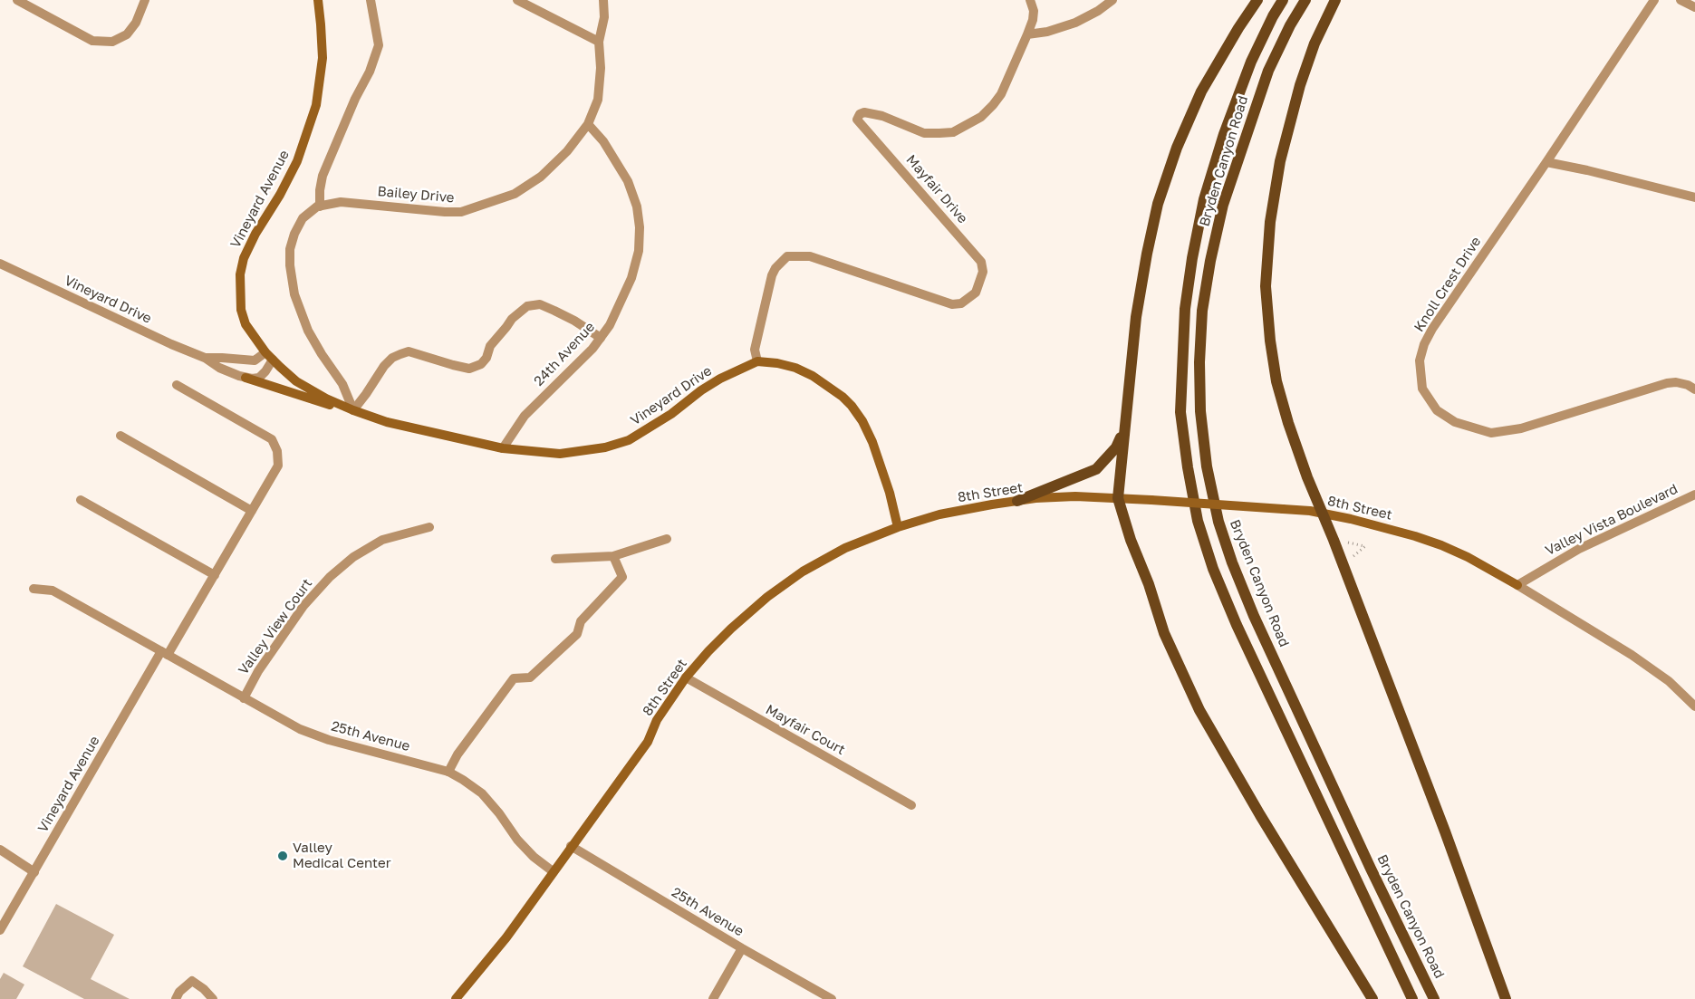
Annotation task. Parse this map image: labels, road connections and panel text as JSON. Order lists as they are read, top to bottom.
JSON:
{
  "streets": {
    "main road": ["Bryden Canyon Road"],
    "street": [
      "Mayfair Drive",
      "Bailey Drive",
      "Vineyard Avenue",
      "Knoll Crest Drive",
      "Vineyard Drive",
      "24th Avenue",
      "8th Street",
      "Valley Vista Boulevard",
      "Valley View Court",
      "Mayfair Court",
      "25th Avenue"
    ]
  },
  "crossings": [
    ["Mayfair Drive", "Vineyard Drive"],
    ["Bailey Drive", "Vineyard Drive"],
    ["Bailey Drive", "24th Avenue"],
    ["Vineyard Avenue", "Vineyard Drive"],
    ["Vineyard Avenue", "25th Avenue"],
    ["Vineyard Drive", "24th Avenue"],
    ["Vineyard Drive", "8th Street"],
    ["8th Street", "Valley Vista Boulevard"],
    ["8th Street", "Mayfair Court"],
    ["8th Street", "25th Avenue"],
    ["Valley View Court", "25th Avenue"]
  ],
  "places": ["Valley Medical Center"]
}
